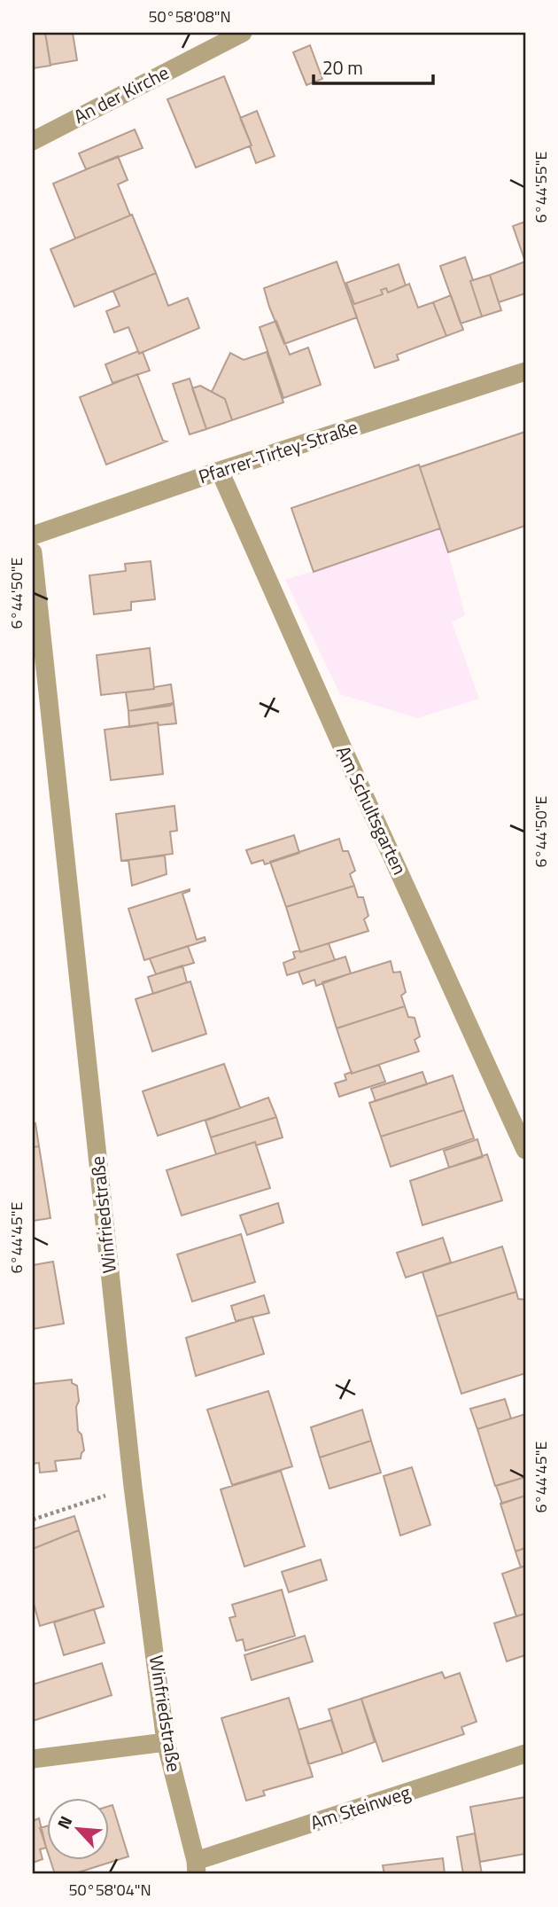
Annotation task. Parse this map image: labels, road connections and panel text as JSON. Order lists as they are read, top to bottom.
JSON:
{
  "streets": {
    "street": [
      "An der Kirche",
      "Pfarrer-Tirtey-Straße",
      "Am Schultsgarten",
      "Winfriedstraße",
      "Am Steinweg"
    ]
  },
  "crossings": [
    ["Pfarrer-Tirtey-Straße", "Am Schultsgarten"],
    ["Winfriedstraße", "Am Steinweg"]
  ],
  "scale_bar": "20 m",
  "north": "top left",
  "coordinates": [
    "50°58'08\"N",
    "6°44'55\"E",
    "6°44'50\"E",
    "6°44'45\"E",
    "50°58'04\"N"
  ]
}
